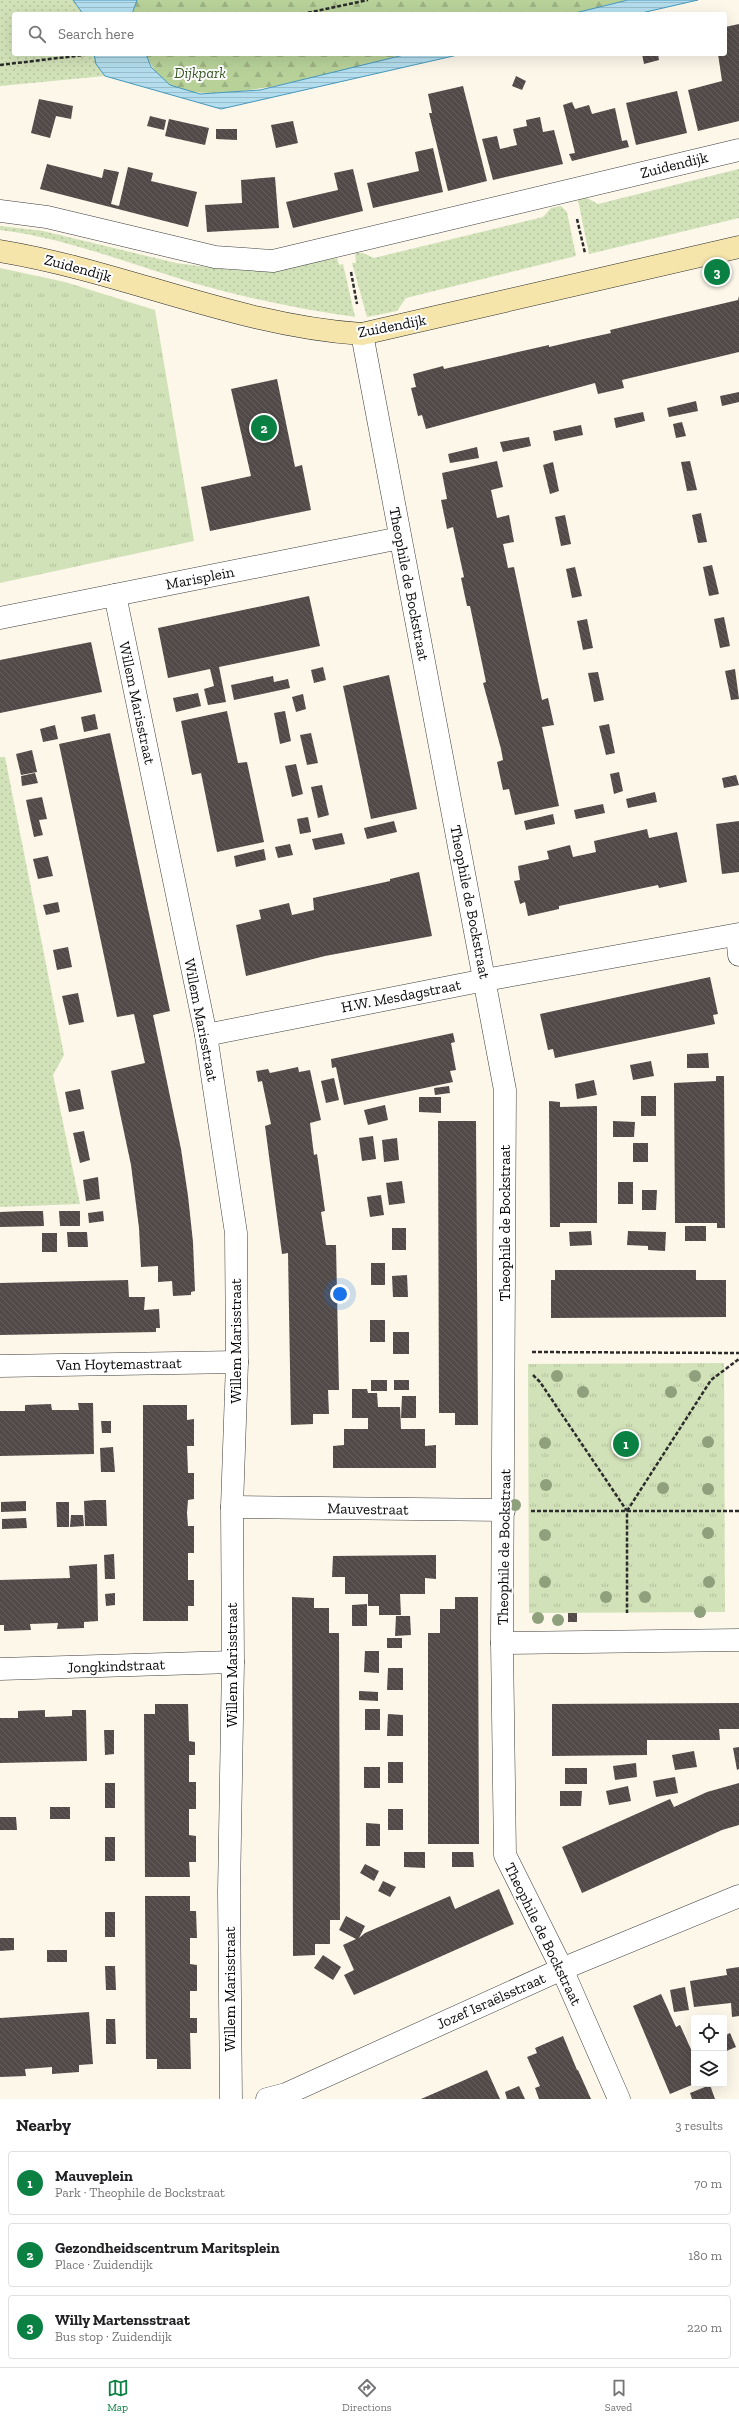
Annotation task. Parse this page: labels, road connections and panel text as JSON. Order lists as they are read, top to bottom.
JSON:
{
  "streets": {
    "street": [
      "Zuidendijk",
      "Marisplein",
      "Theophile de Bockstraat",
      "Willem Marisstraat",
      "H.W. Mesdagstraat",
      "Van Hoytemastraat",
      "Mauvestraat",
      "Jongkindstraat",
      "Jozef Israëlsstraat"
    ]
  },
  "crossings": [
    ["Zuidendijk", "Theophile de Bockstraat"],
    ["Marisplein", "Theophile de Bockstraat"],
    ["Marisplein", "Willem Marisstraat"],
    ["Theophile de Bockstraat", "H.W. Mesdagstraat"],
    ["Theophile de Bockstraat", "Mauvestraat"],
    ["Theophile de Bockstraat", "Jozef Israëlsstraat"],
    ["Willem Marisstraat", "H.W. Mesdagstraat"],
    ["Willem Marisstraat", "Van Hoytemastraat"],
    ["Willem Marisstraat", "Mauvestraat"],
    ["Willem Marisstraat", "Jongkindstraat"]
  ],
  "parks": ["Dijkpark"],
  "page": {
    "search": "Search here",
    "pins": ["3", "2", "1"],
    "heading": ["Nearby", "3 results"],
    "list": [
      {
        "mark": "1",
        "name": "Mauveplein",
        "note": "Park · Theophile de Bockstraat",
        "value": "70 m"
      },
      {
        "mark": "2",
        "name": "Gezondheidscentrum Maritsplein",
        "note": "Place · Zuidendijk",
        "value": "180 m"
      },
      {
        "mark": "3",
        "name": "Willy Martensstraat",
        "note": "Bus stop · Zuidendijk",
        "value": "220 m"
      }
    ],
    "nav": ["Map", "Directions", "Saved"]
  }
}
